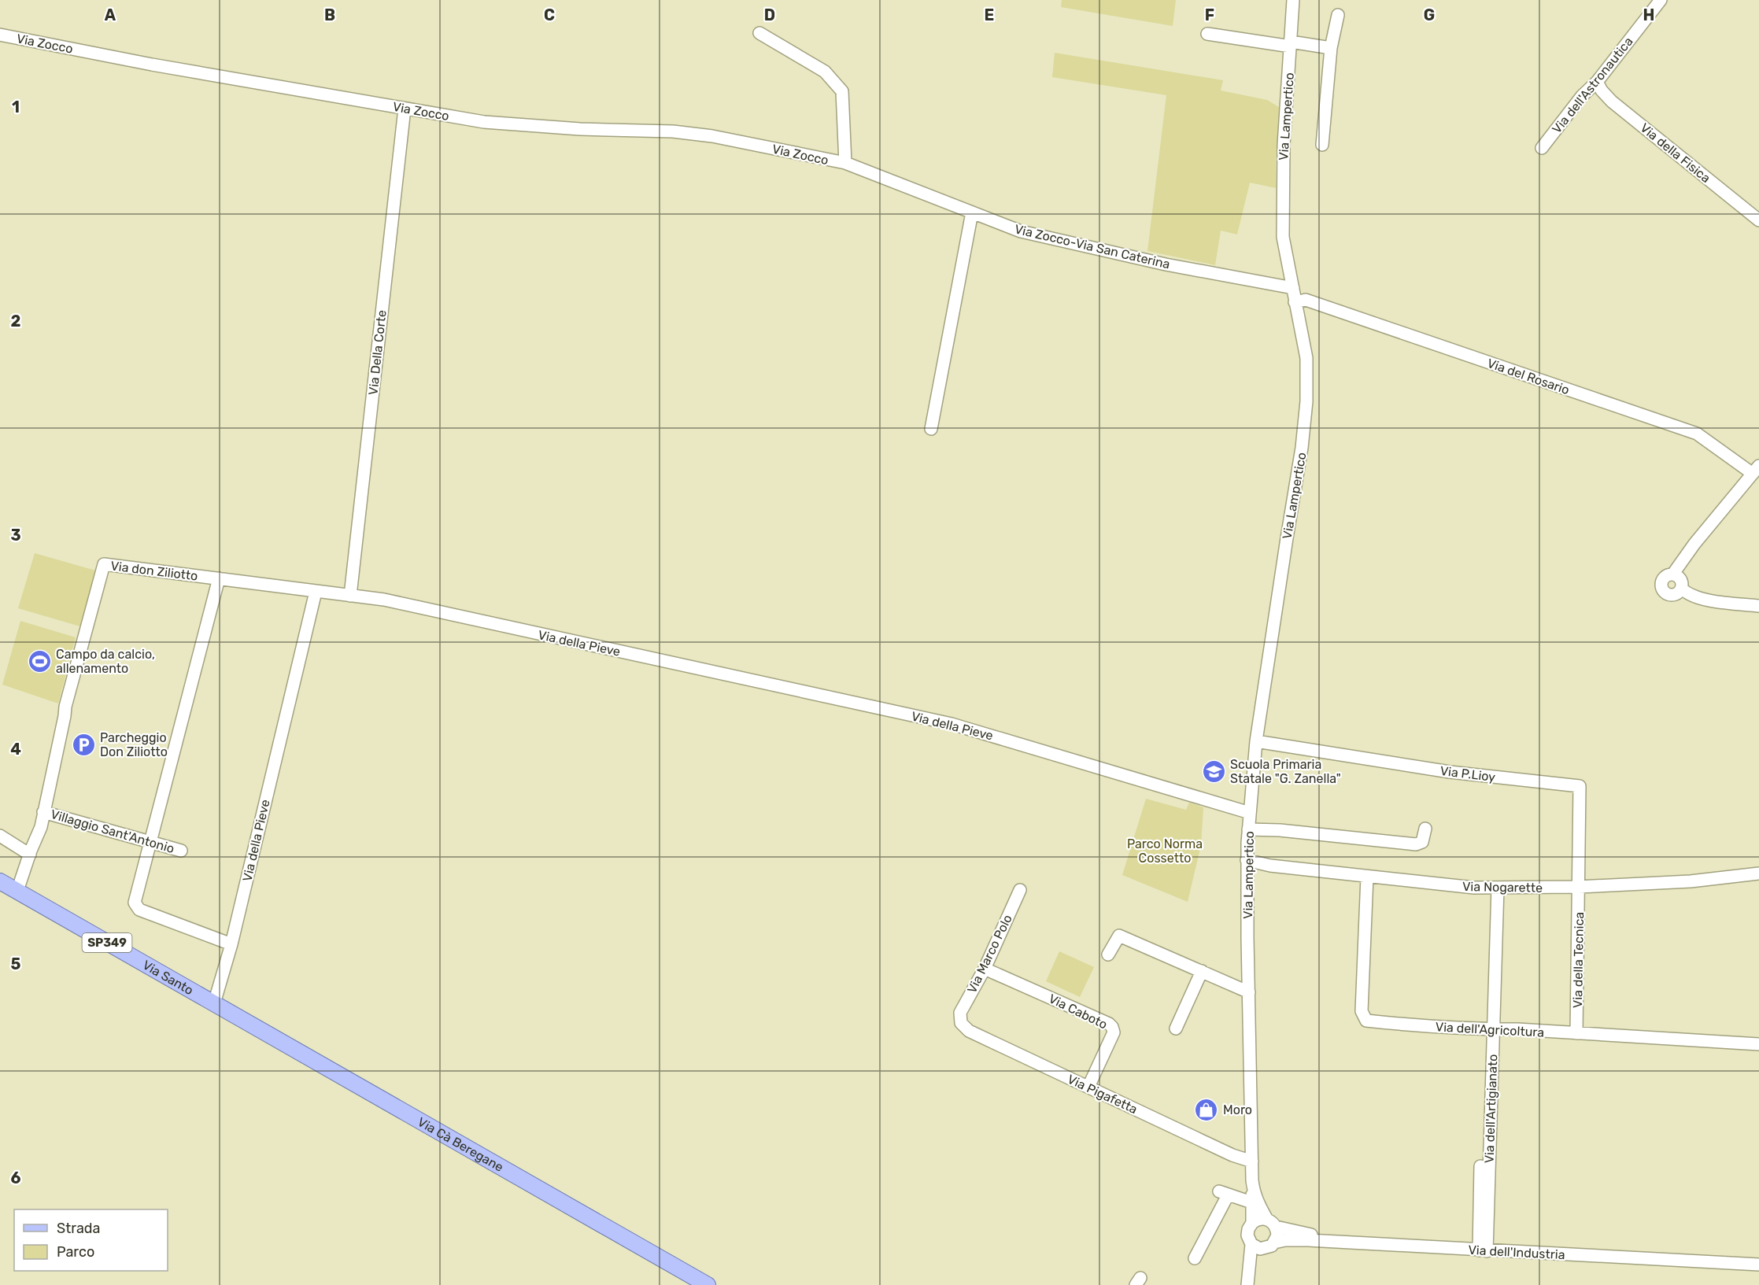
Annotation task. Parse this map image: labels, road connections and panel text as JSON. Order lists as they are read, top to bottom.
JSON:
{
  "streets": {
    "main road": ["SP349", "Via Santo", "Via Cà Beregane"],
    "street": [
      "Via Zocco",
      "Via dell'Astronautica",
      "Via Lampertico",
      "Via della Fisica",
      "Via Zocco-Via San Caterina",
      "Via Della Corte",
      "Via del Rosario",
      "Via don Ziliotto",
      "Via della Pieve",
      "Via P.Lioy",
      "Villaggio Sant'Antonio",
      "Via Nogarette",
      "Via Marco Polo",
      "Via della Tecnica",
      "Via Caboto",
      "Via dell'Agricoltura",
      "Via Pigafetta",
      "Via dell'Artigianato",
      "Via dell'Industria"
    ]
  },
  "crossings": [
    ["Via Zocco", "Via Zocco-Via San Caterina"],
    ["Via Zocco", "Via Della Corte"],
    ["Via dell'Astronautica", "Via della Fisica"],
    ["Via Lampertico", "Via Zocco-Via San Caterina"],
    ["Via Lampertico", "Via del Rosario"],
    ["Via Lampertico", "Via della Pieve"],
    ["Via Lampertico", "Via P.Lioy"],
    ["Via Lampertico", "Via Nogarette"],
    ["Via Lampertico", "Via Pigafetta"],
    ["Via Lampertico", "Via dell'Industria"],
    ["Via Della Corte", "Via della Pieve"],
    ["Via don Ziliotto", "Via della Pieve"],
    ["Via don Ziliotto", "Villaggio Sant'Antonio"],
    ["Via don Ziliotto", "Via Santo"],
    ["Via della Pieve", "Via Santo"],
    ["Via della Pieve", "Via Cà Beregane"],
    ["Via P.Lioy", "Via Nogarette"],
    ["Via P.Lioy", "Via della Tecnica"],
    ["Via Nogarette", "Via della Tecnica"],
    ["Via Nogarette", "Via dell'Agricoltura"],
    ["Via Nogarette", "Via dell'Artigianato"],
    ["Via Marco Polo", "Via Caboto"],
    ["Via Marco Polo", "Via Pigafetta"],
    ["Via della Tecnica", "Via dell'Agricoltura"],
    ["Via Santo", "Via Cà Beregane"],
    ["Via Caboto", "Via Pigafetta"],
    ["Via dell'Agricoltura", "Via dell'Artigianato"],
    ["Via dell'Artigianato", "Via dell'Industria"]
  ],
  "parks": ["Parco Norma Cossetto"],
  "places": {
    "sports": ["Campo da calcio, allenamento"],
    "parking": ["Parcheggio Don Ziliotto"],
    "school or university": ["Scuola Primaria Statale \"G. Zanella\""],
    "shop": ["Moro"]
  },
  "legend": ["Strada", "Parco"],
  "grid": {
    "columns": [
      "A",
      "B",
      "C",
      "D",
      "E",
      "F",
      "G",
      "H"
    ],
    "rows": [
      "1",
      "2",
      "3",
      "4",
      "5",
      "6"
    ]
  }
}
